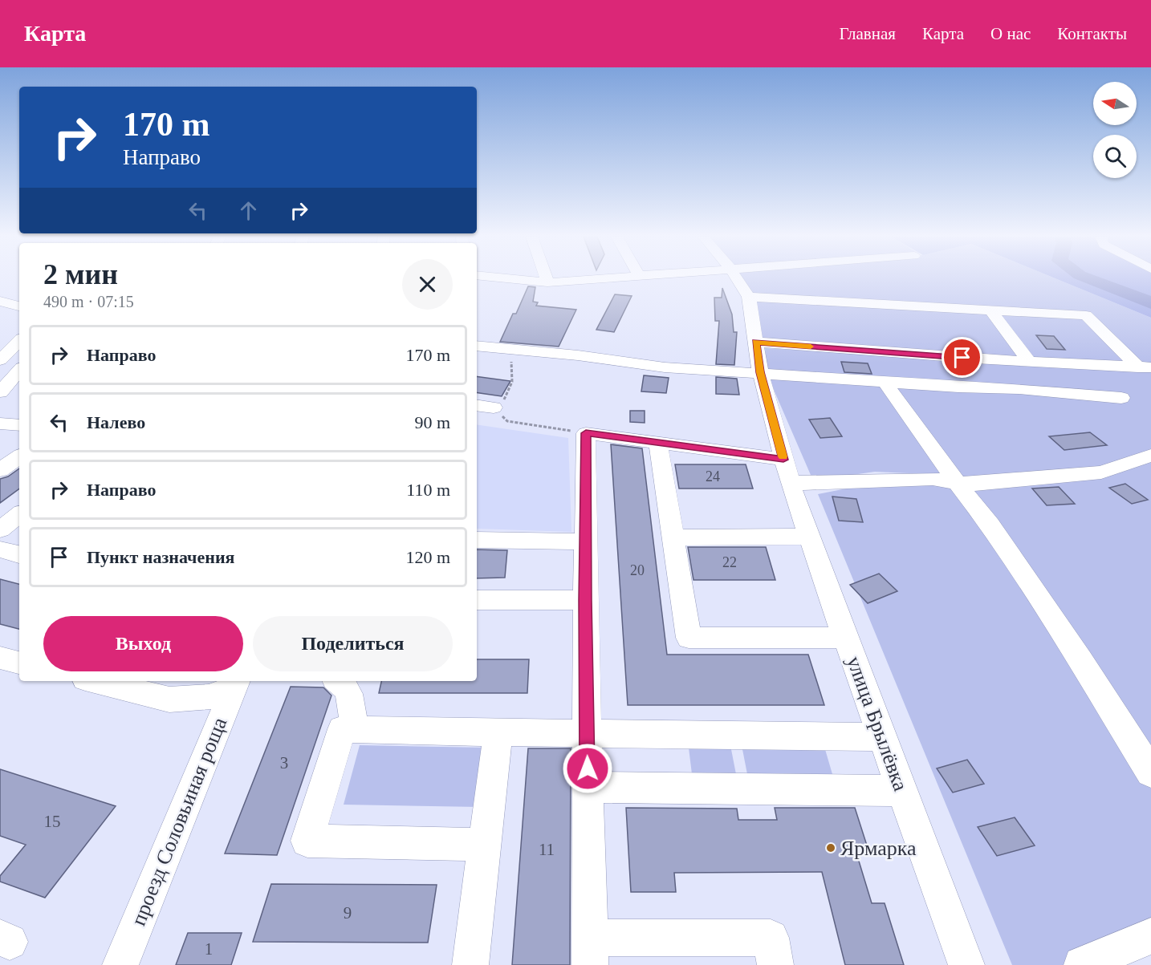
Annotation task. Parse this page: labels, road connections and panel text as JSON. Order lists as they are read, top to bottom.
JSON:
{
  "streets": {
    "street": ["улица Брылёвка", "проезд Соловьиная роща"]
  },
  "places": ["Ярмарка"],
  "house_numbers": [
    "24",
    "22",
    "20",
    "3",
    "15",
    "11",
    "9",
    "1"
  ],
  "north": "left",
  "page": {
    "header": "Карта",
    "nav": [
      "Главная",
      "Карта",
      "О нас",
      "Контакты"
    ],
    "turn": ["170 m", "Направо"],
    "heading": ["2 мин", "490 m · 07:15"],
    "list": [
      {
        "name": "Направо",
        "value": "170 m"
      },
      {
        "name": "Налево",
        "value": "90 m"
      },
      {
        "name": "Направо",
        "value": "110 m"
      },
      {
        "name": "Пункт назначения",
        "value": "120 m"
      }
    ],
    "buttons": ["Выход", "Поделиться"]
  }
}
